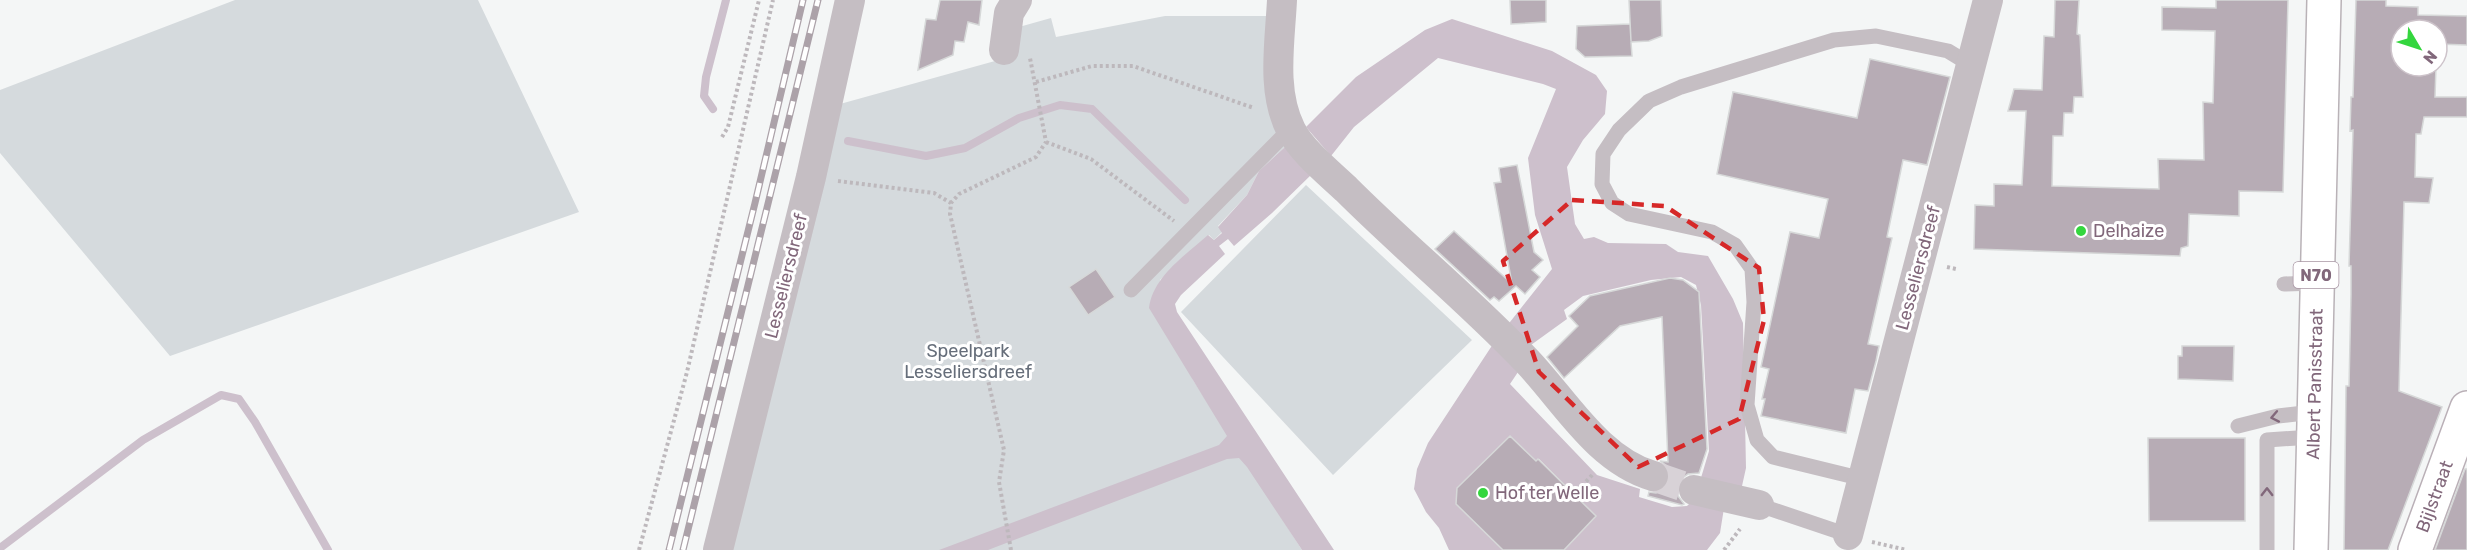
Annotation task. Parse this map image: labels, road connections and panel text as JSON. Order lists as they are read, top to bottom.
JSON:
{
  "streets": {
    "main road": ["N70", "Albert Panisstraat", "Bijlstraat"],
    "street": ["Lesseliersdreef"]
  },
  "parks": ["Speelpark Lesseliersdreef"],
  "places": ["Delhaize", "Hof ter Welle"],
  "north": "bottom right"
}
